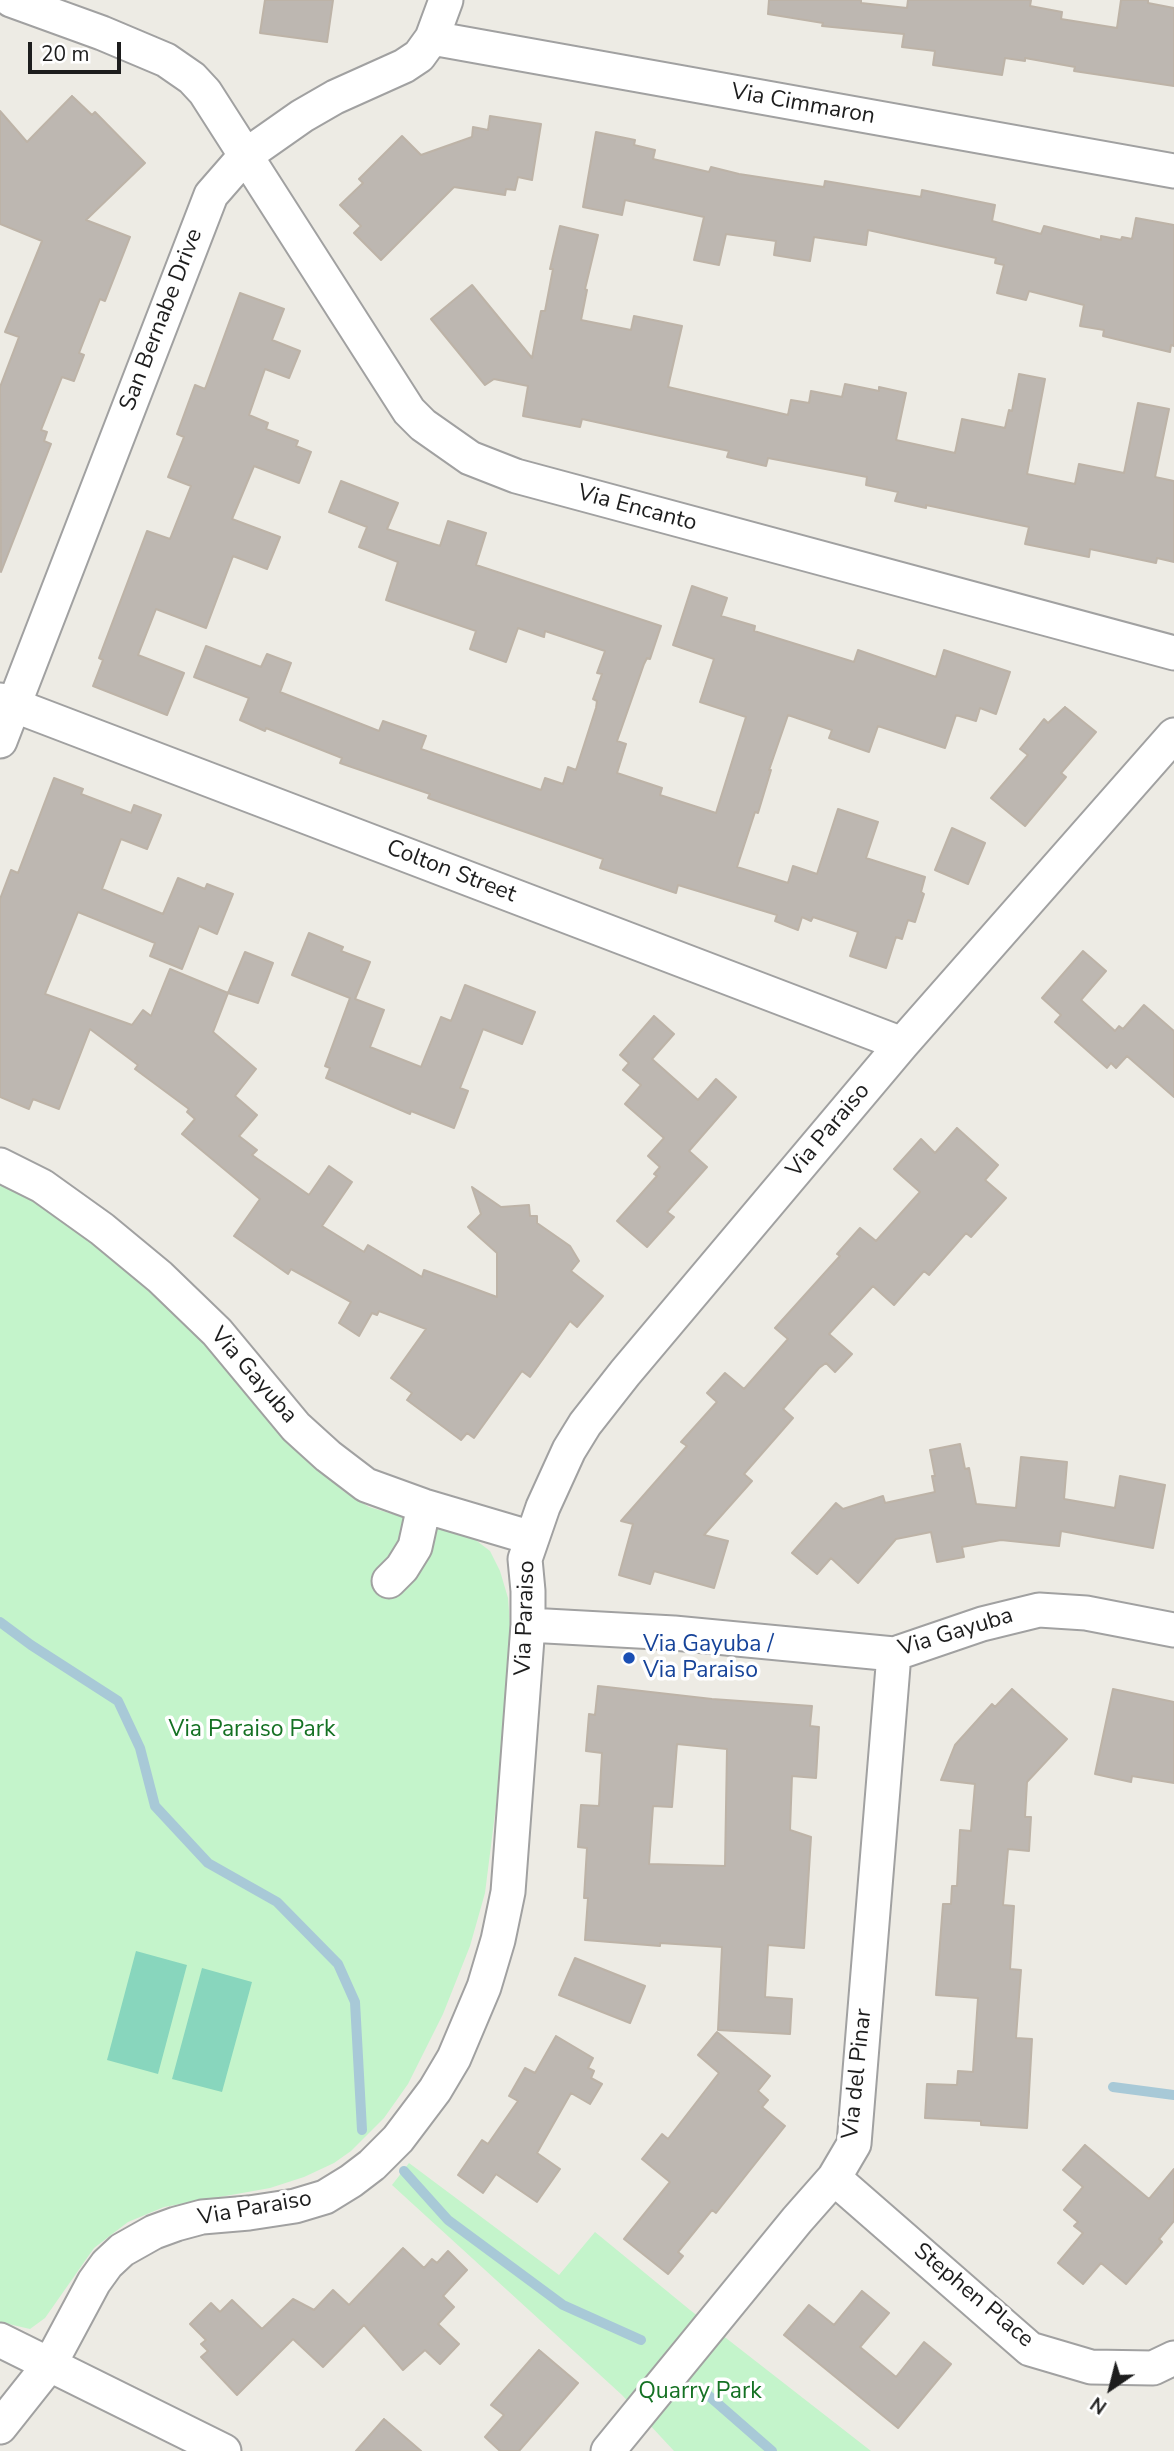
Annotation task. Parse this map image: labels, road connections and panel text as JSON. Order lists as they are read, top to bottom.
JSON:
{
  "streets": {
    "street": [
      "Via Cimmaron",
      "San Bernabe Drive",
      "Via Encanto",
      "Colton Street",
      "Via Paraiso",
      "Via Gayuba",
      "Via del Pinar",
      "Stephen Place"
    ]
  },
  "crossings": [
    ["Via Cimmaron", "San Bernabe Drive"],
    ["San Bernabe Drive", "Via Encanto"],
    ["San Bernabe Drive", "Colton Street"],
    ["Colton Street", "Via Paraiso"],
    ["Via Paraiso", "Via Gayuba"],
    ["Via Gayuba", "Via del Pinar"],
    ["Via del Pinar", "Stephen Place"]
  ],
  "parks": ["Via Paraiso Park", "Quarry Park"],
  "places": ["Via Gayuba / Via Paraiso"],
  "scale_bar": "20 m",
  "north": "bottom left"
}
